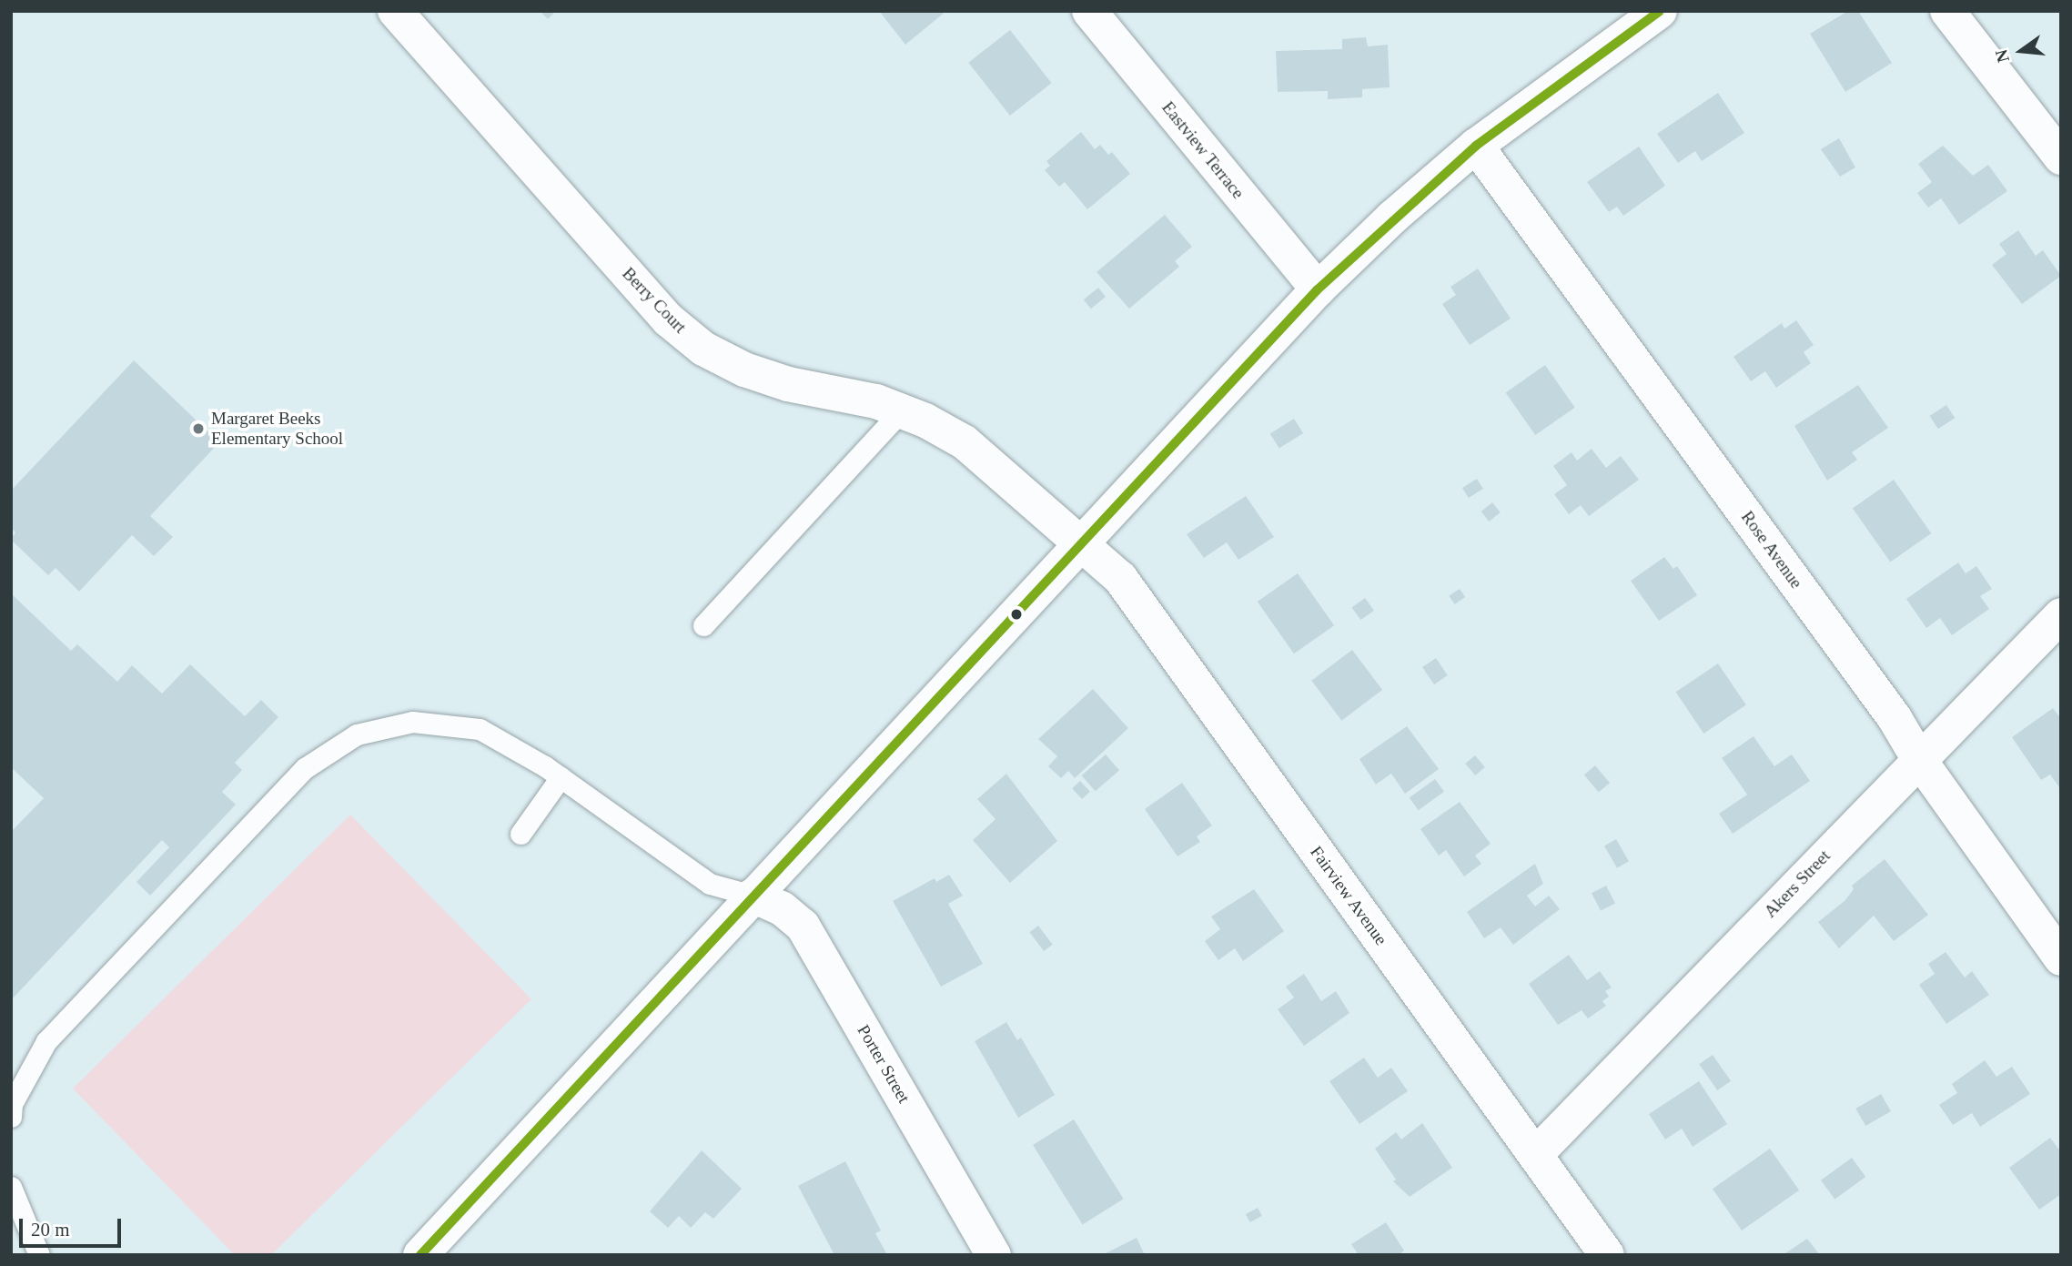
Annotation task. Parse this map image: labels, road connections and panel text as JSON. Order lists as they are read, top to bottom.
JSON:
{
  "streets": {
    "street": [
      "Eastview Terrace",
      "Berry Court",
      "Rose Avenue",
      "Akers Street",
      "Fairview Avenue",
      "Porter Street"
    ]
  },
  "crossings": [
    ["Berry Court", "Fairview Avenue"],
    ["Rose Avenue", "Akers Street"],
    ["Akers Street", "Fairview Avenue"]
  ],
  "places": ["Margaret Beeks Elementary School"],
  "scale_bar": "20 m",
  "north": "left"
}
